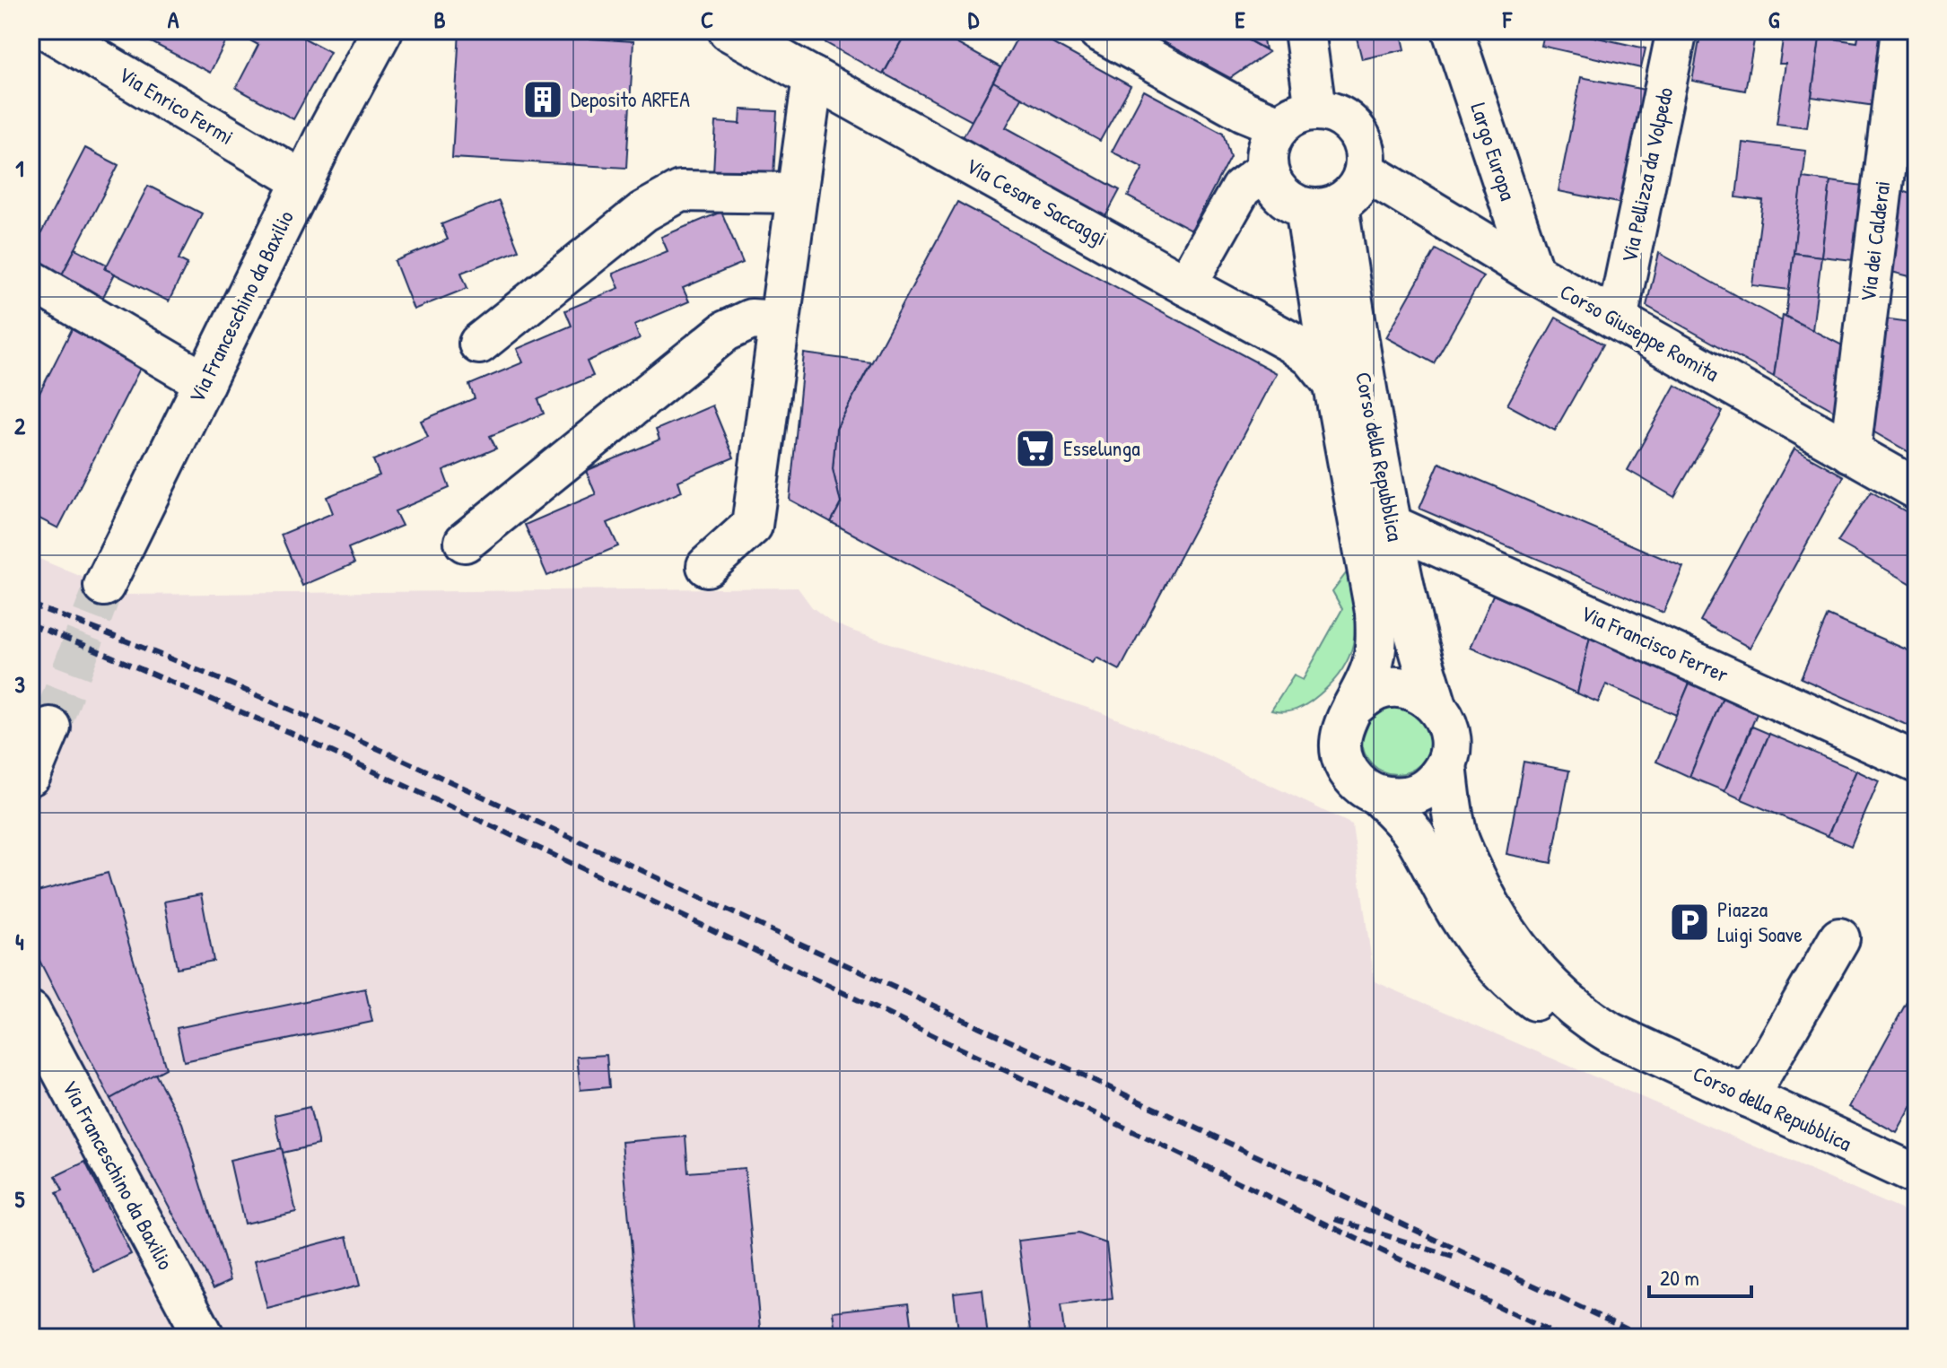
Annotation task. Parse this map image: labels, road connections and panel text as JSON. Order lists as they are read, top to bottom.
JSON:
{
  "streets": {
    "street": [
      "Via Enrico Fermi",
      "Largo Europa",
      "Via Pellizza da Volpedo",
      "Via Cesare Saccaggi",
      "Via dei Calderai",
      "Via Franceschino da Baxilio",
      "Corso Giuseppe Romita",
      "Corso della Repubblica",
      "Via Francisco Ferrer"
    ]
  },
  "crossings": [
    ["Via Enrico Fermi", "Via Franceschino da Baxilio"],
    ["Largo Europa", "Corso Giuseppe Romita"],
    ["Via Pellizza da Volpedo", "Corso Giuseppe Romita"],
    ["Via Cesare Saccaggi", "Corso della Repubblica"],
    ["Via dei Calderai", "Corso Giuseppe Romita"],
    ["Corso Giuseppe Romita", "Corso della Repubblica"],
    ["Corso della Repubblica", "Via Francisco Ferrer"]
  ],
  "places": {
    "building": ["Deposito ARFEA"],
    "supermarket": ["Esselunga"],
    "parking": ["Piazza Luigi Soave"]
  },
  "scale_bar": "20 m",
  "grid": {
    "columns": [
      "A",
      "B",
      "C",
      "D",
      "E",
      "F",
      "G"
    ],
    "rows": [
      "1",
      "2",
      "3",
      "4",
      "5"
    ]
  }
}
